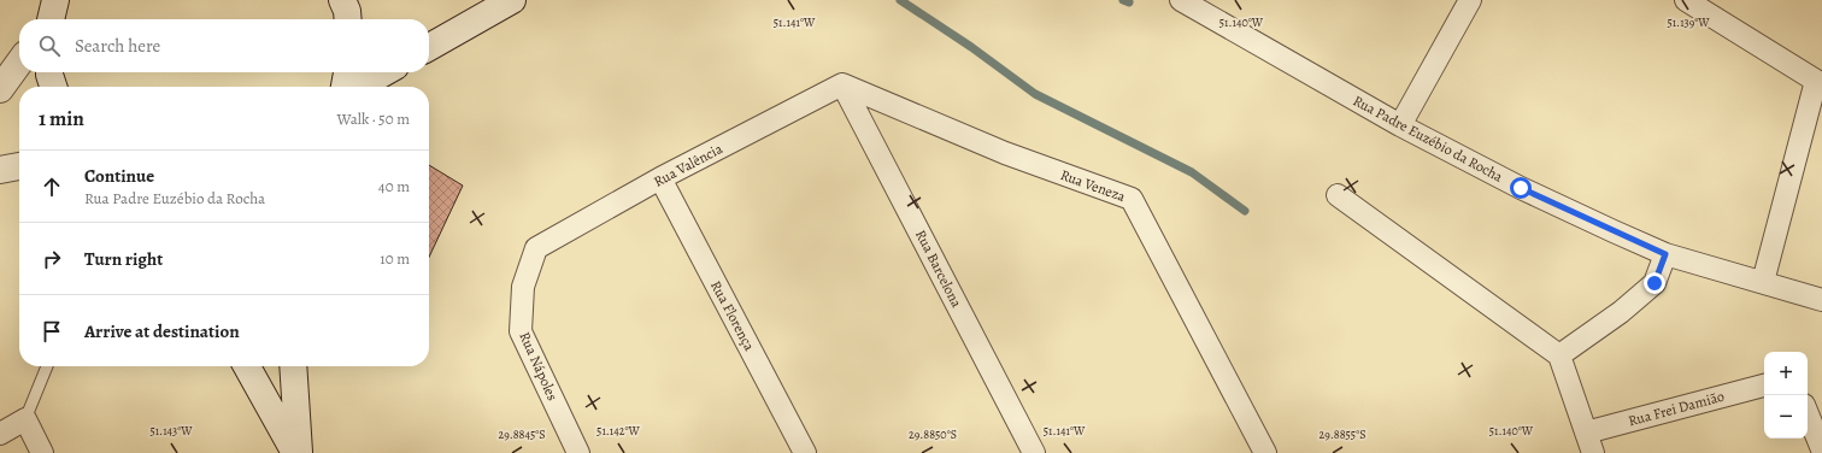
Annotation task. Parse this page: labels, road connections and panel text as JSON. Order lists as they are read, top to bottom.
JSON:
{
  "streets": {
    "street": [
      "Rua Padre Euzébio da Rocha",
      "Rua Valência",
      "Rua Veneza",
      "Rua Barcelona",
      "Rua Florença",
      "Rua Nápoles",
      "Rua Frei Damião"
    ]
  },
  "crossings": [
    ["Rua Valência", "Rua Veneza"],
    ["Rua Valência", "Rua Barcelona"],
    ["Rua Valência", "Rua Florença"],
    ["Rua Valência", "Rua Nápoles"],
    ["Rua Veneza", "Rua Barcelona"]
  ],
  "page": {
    "search": "Search here",
    "heading": ["1 min", "Walk · 50 m"],
    "list": [
      ["Continue", "Rua Padre Euzébio da Rocha", "40 m"],
      ["Turn right", "10 m"],
      "Arrive at destination"
    ],
    "map_buttons": ["+", "−"]
  },
  "coordinates": [
    "51.141°W",
    "51.140°W",
    "51.139°W",
    "51.143°W",
    "51.142°W",
    "29.8845°S",
    "29.8850°S",
    "29.8855°S"
  ]
}
